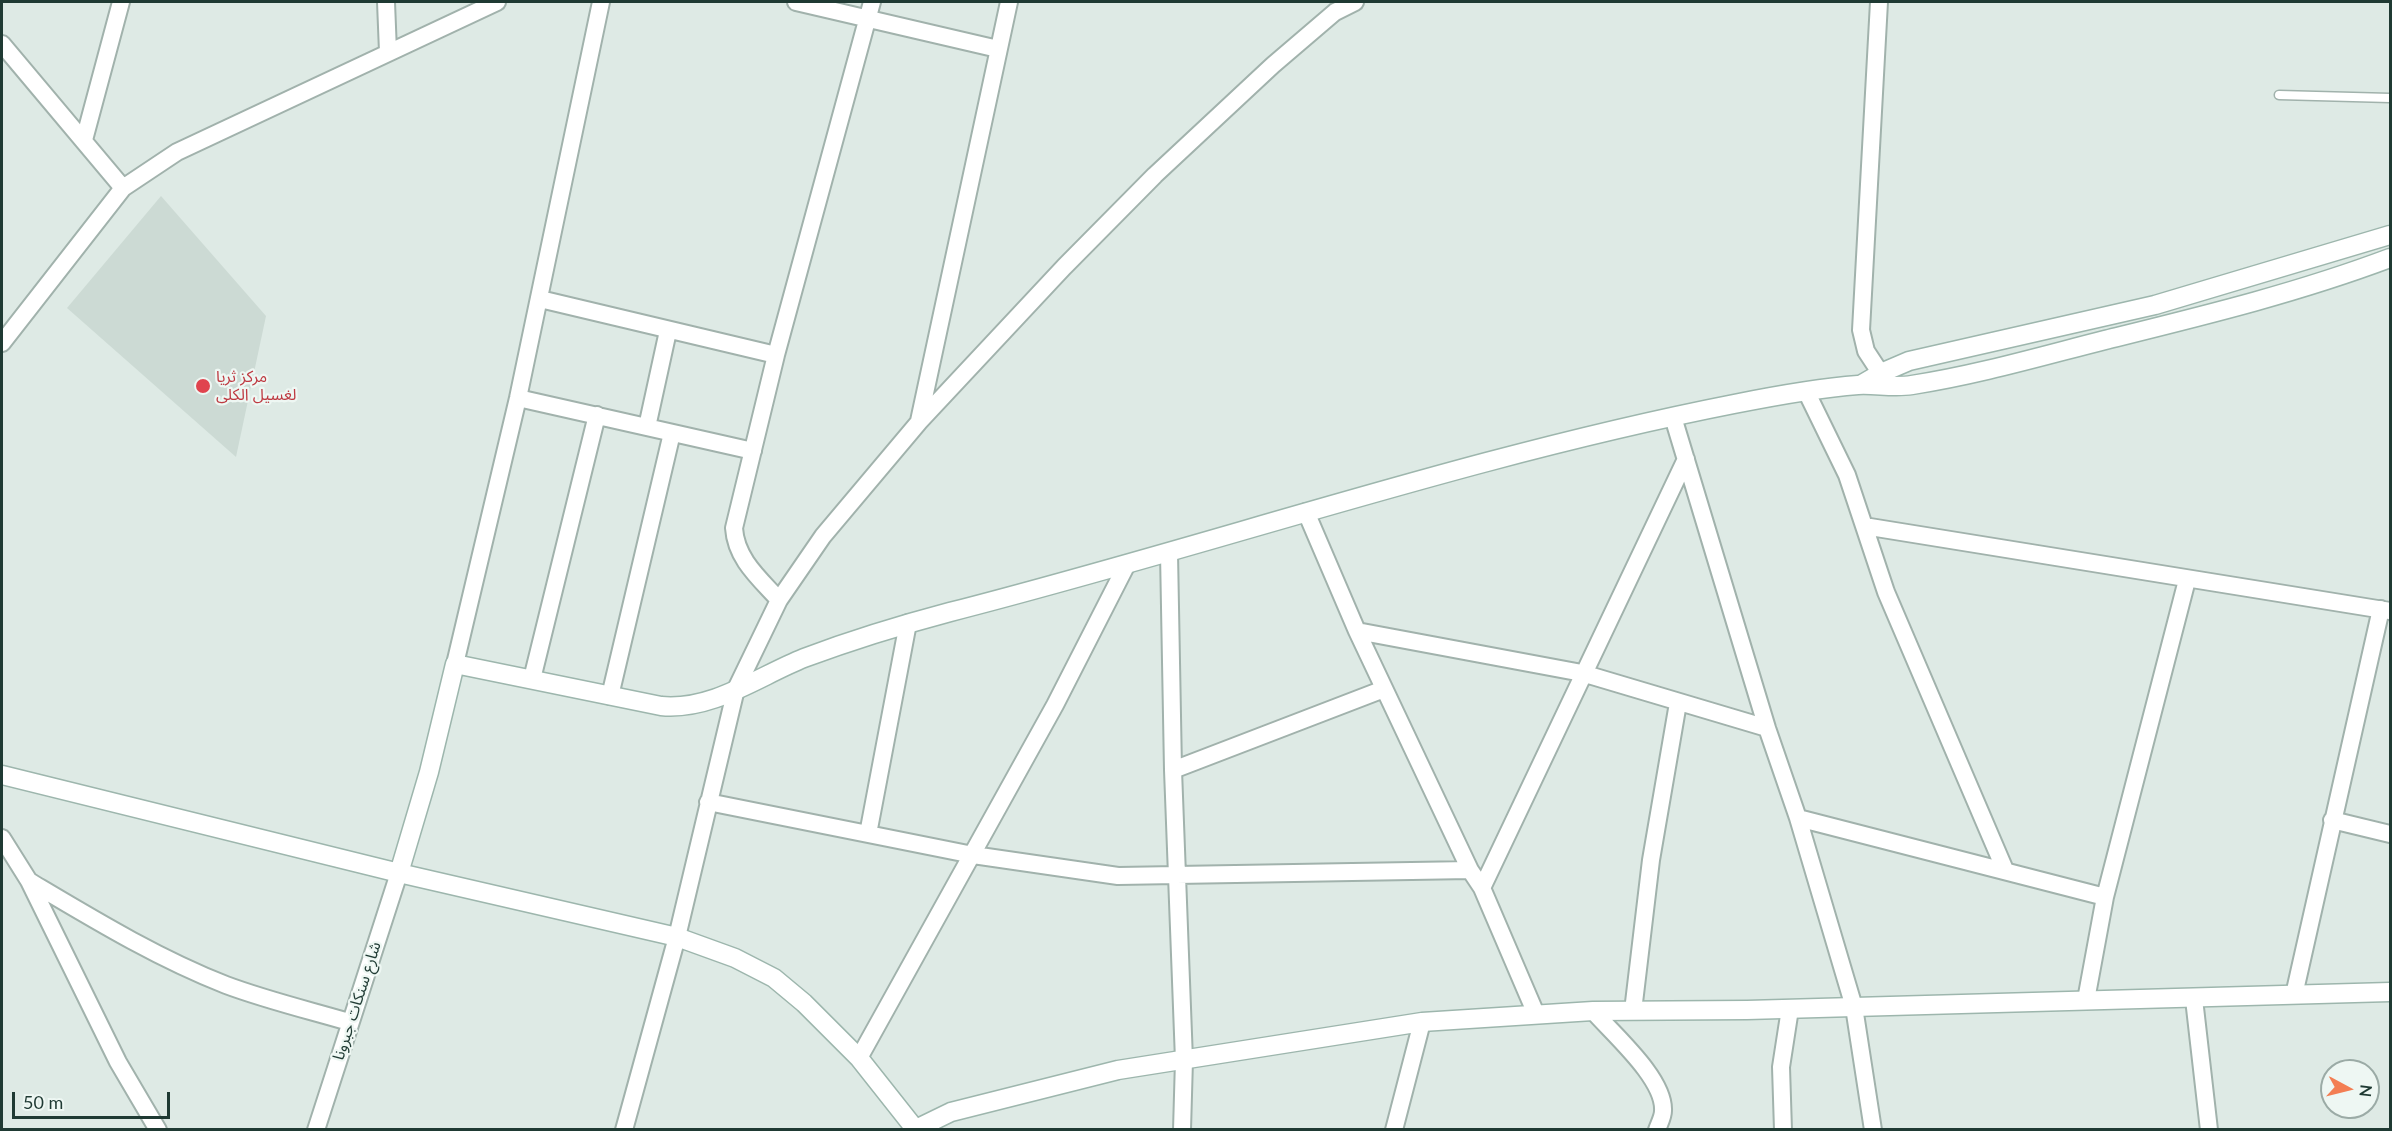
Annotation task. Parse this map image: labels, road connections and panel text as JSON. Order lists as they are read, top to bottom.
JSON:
{
  "streets": {
    "street": ["شارع سنكات جبرونا"]
  },
  "places": ["مركز ثريا لغسيل الكلى"],
  "scale_bar": "50 m",
  "north": "right"
}
